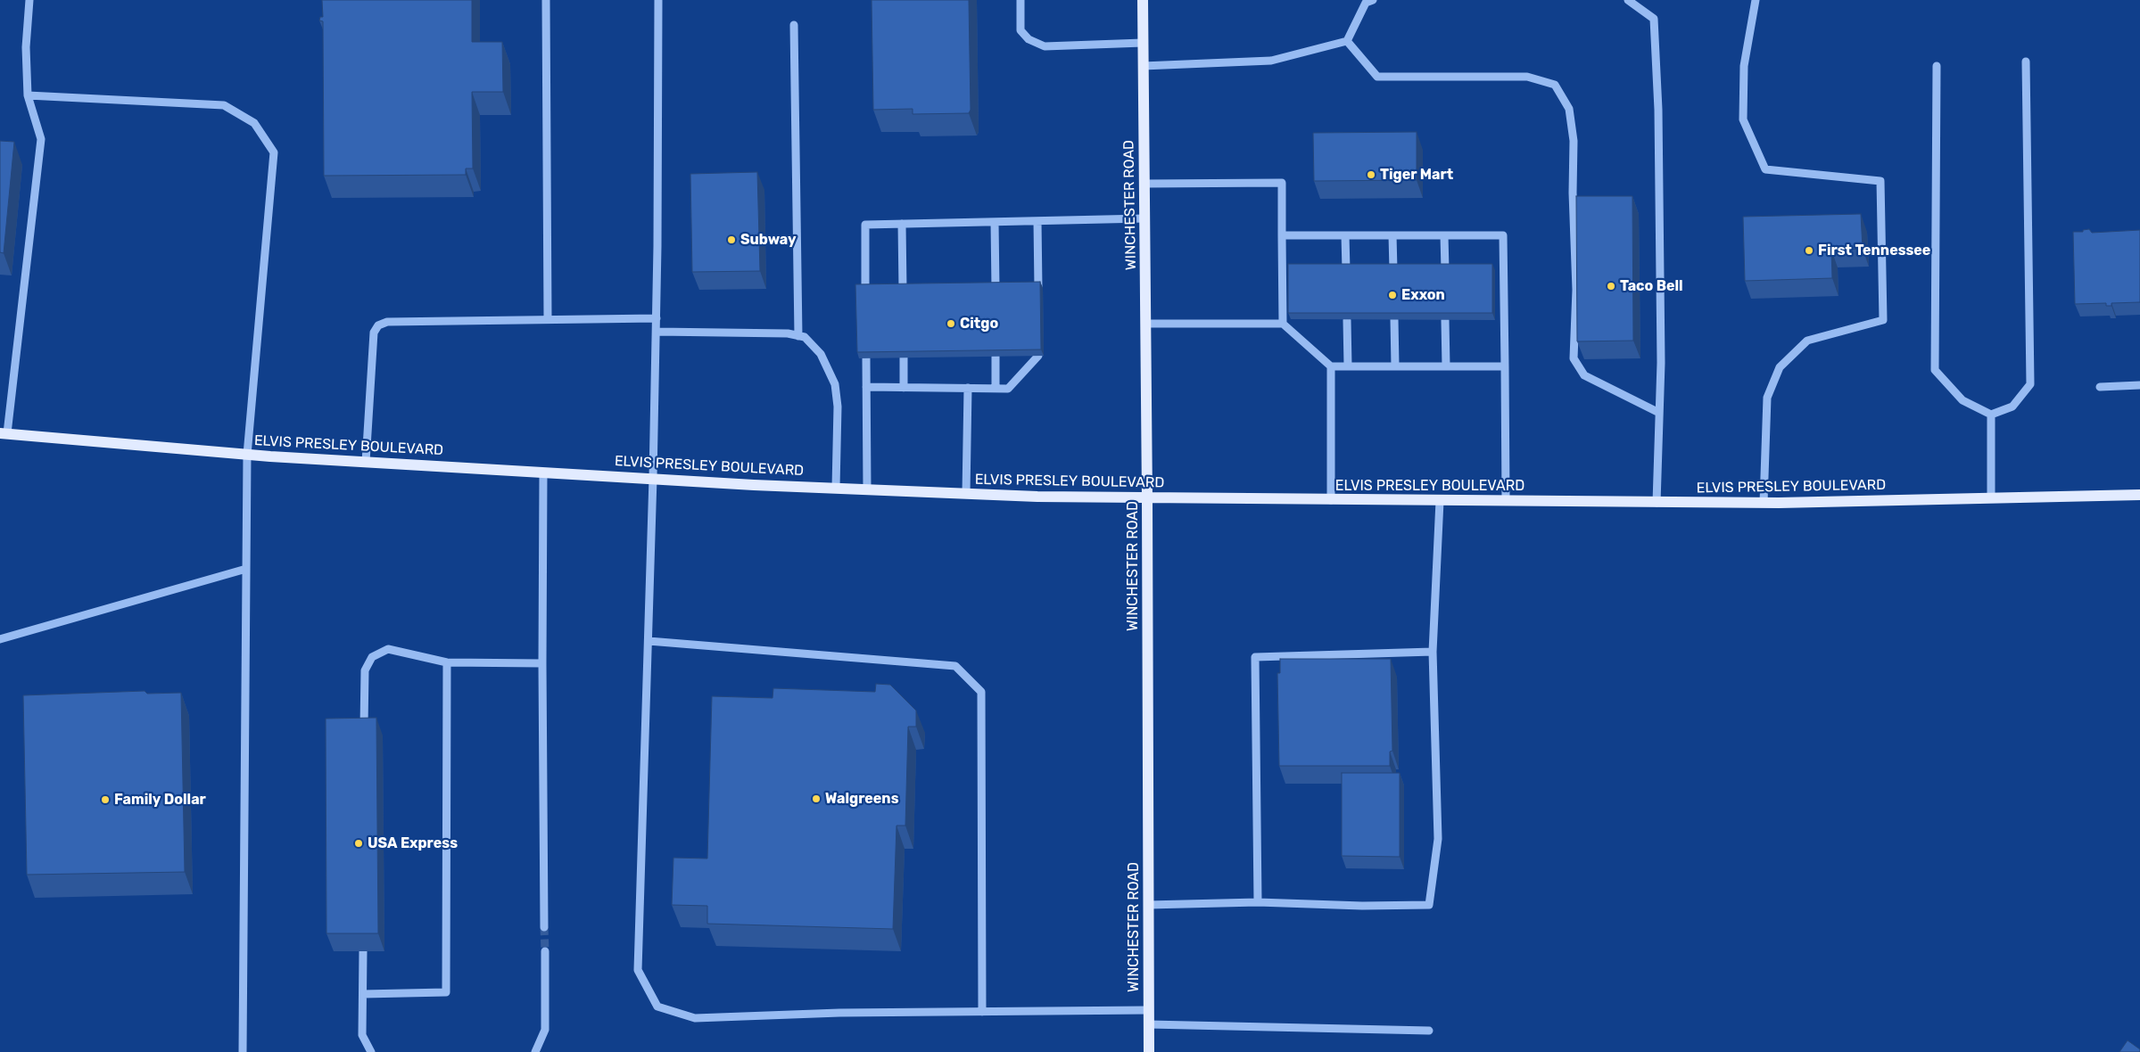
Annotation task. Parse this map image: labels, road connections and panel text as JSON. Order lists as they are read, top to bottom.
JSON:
{
  "streets": {
    "main road": ["WINCHESTER ROAD", "ELVIS PRESLEY BOULEVARD"]
  },
  "crossings": [
    ["WINCHESTER ROAD", "ELVIS PRESLEY BOULEVARD"]
  ],
  "places": [
    "Tiger Mart",
    "Subway",
    "First Tennessee",
    "Taco Bell",
    "Exxon",
    "Citgo",
    "Walgreens",
    "Family Dollar",
    "USA Express"
  ]
}
